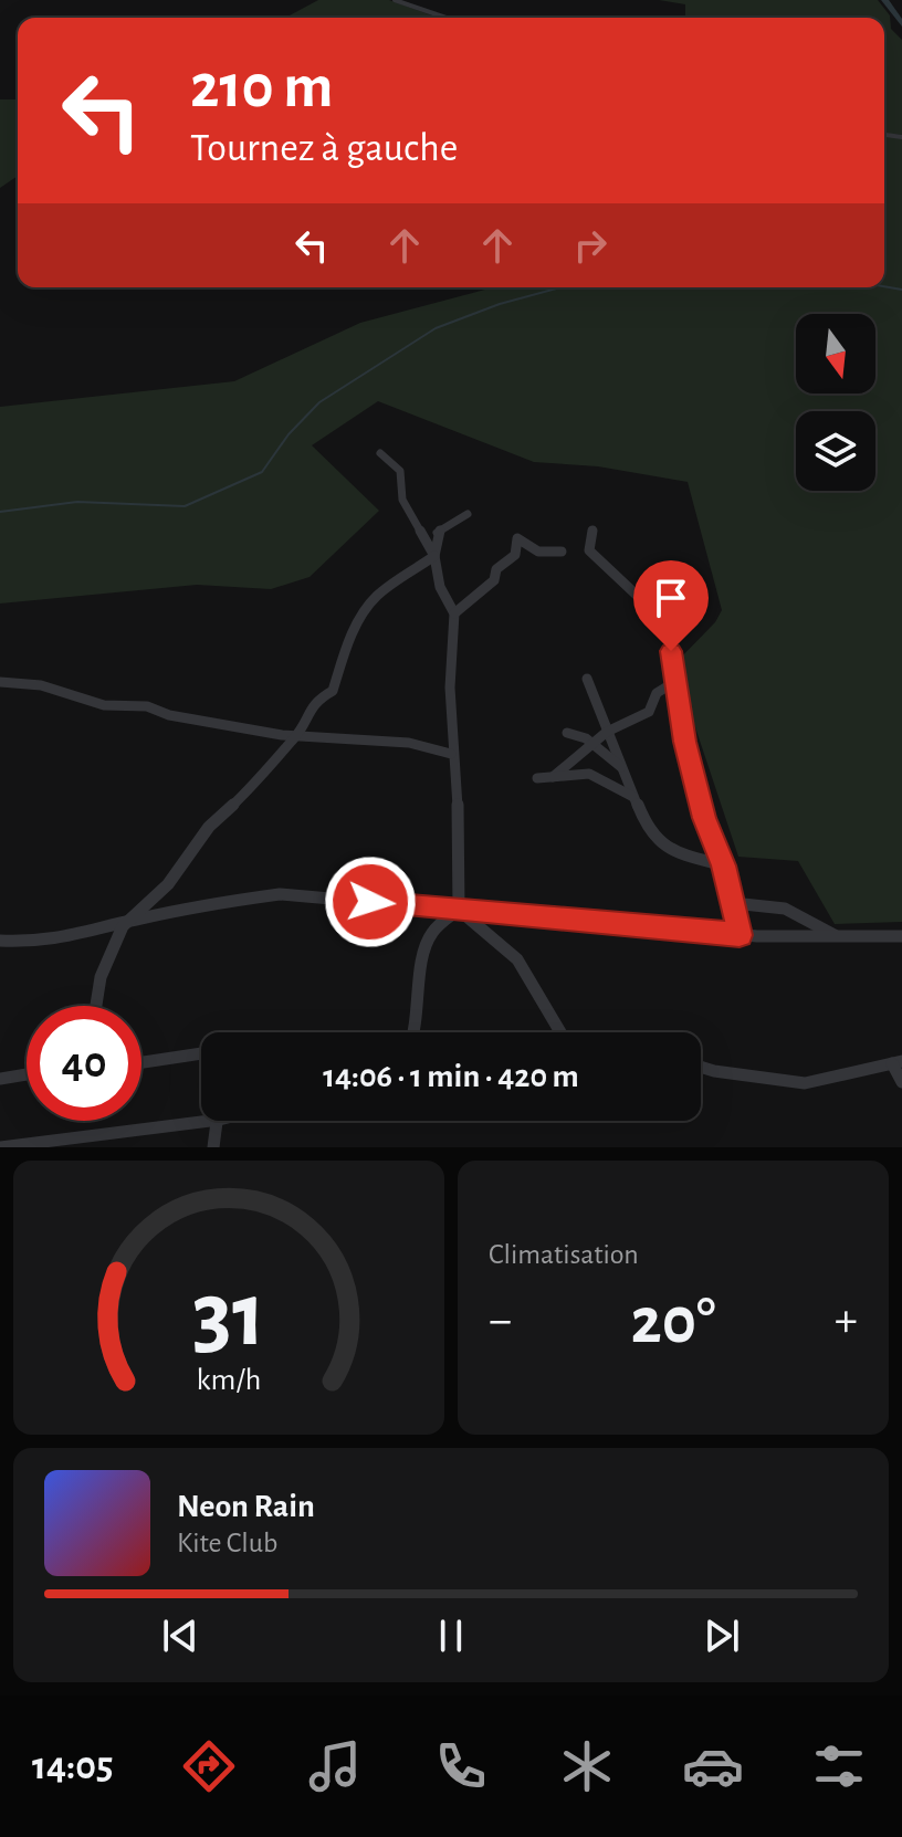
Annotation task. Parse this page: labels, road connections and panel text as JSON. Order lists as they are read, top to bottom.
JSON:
{
  "north": "bottom",
  "page": {
    "turn": ["210 m", "Tournez à gauche"],
    "limit": "40",
    "trip": "14:06 · 1 min · 420 m",
    "tile": "Climatisation",
    "heat": ["−", "20°", "+"],
    "song": ["Neon Rain", "Kite Club"],
    "tabs": "14:05",
    "gauge": ["31", "km/h"]
  }
}
